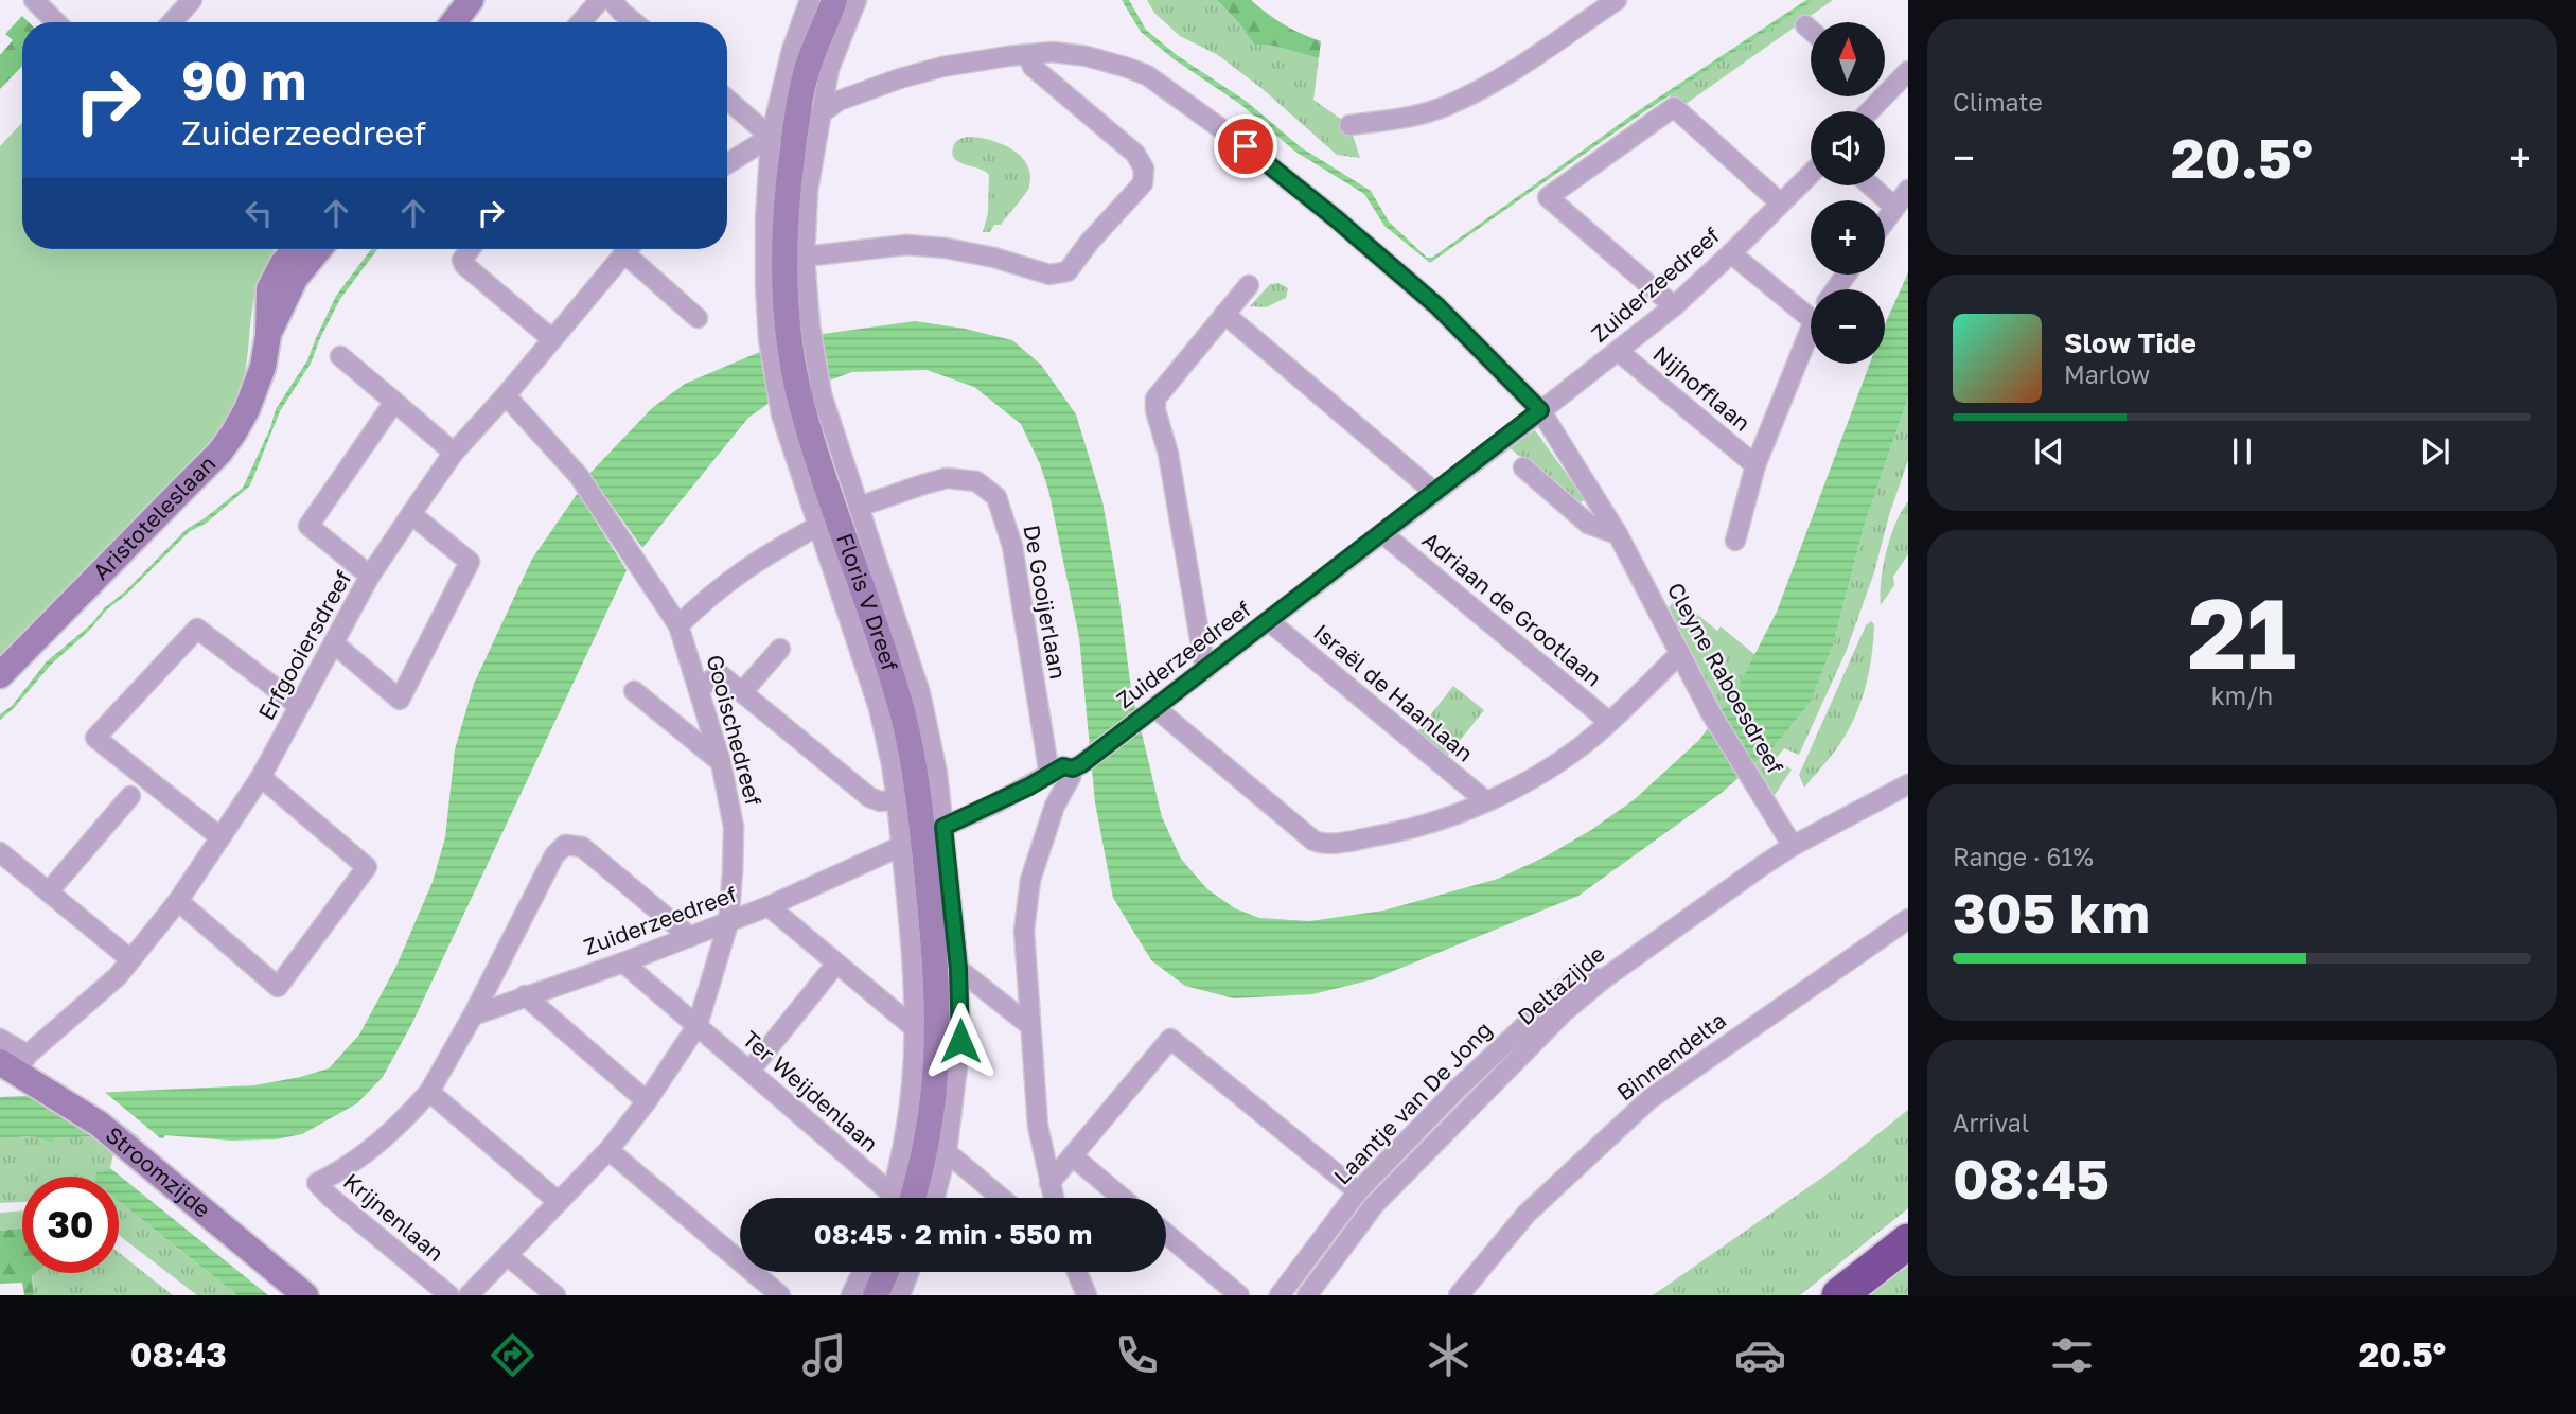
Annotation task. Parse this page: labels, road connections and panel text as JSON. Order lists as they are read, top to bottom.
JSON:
{
  "streets": {
    "street": [
      "Zuiderzeedreef",
      "Nijhofflaan",
      "Aristoteleslaan",
      "Floris V Dreef",
      "De Gooijerlaan",
      "Adriaan de Grootlaan",
      "Erfgooiersdreef",
      "Cleyne Raboesdreef",
      "Israël de Haanlaan",
      "Gooischedreef",
      "Deltazijde",
      "Binnendelta",
      "Ter Weijdenlaan",
      "Laantje van De Jong",
      "Stroomzijde",
      "Krijnenlaan"
    ]
  },
  "crossings": [
    ["Zuiderzeedreef", "Nijhofflaan"],
    ["Zuiderzeedreef", "Floris V Dreef"],
    ["Zuiderzeedreef", "De Gooijerlaan"],
    ["Zuiderzeedreef", "Adriaan de Grootlaan"],
    ["Zuiderzeedreef", "Cleyne Raboesdreef"],
    ["Zuiderzeedreef", "Israël de Haanlaan"],
    ["Zuiderzeedreef", "Gooischedreef"],
    ["Zuiderzeedreef", "Ter Weijdenlaan"],
    ["Zuiderzeedreef", "Krijnenlaan"],
    ["Floris V Dreef", "De Gooijerlaan"],
    ["Erfgooiersdreef", "Gooischedreef"],
    ["Erfgooiersdreef", "Stroomzijde"],
    ["Cleyne Raboesdreef", "Deltazijde"],
    ["Gooischedreef", "Ter Weijdenlaan"],
    ["Deltazijde", "Laantje van De Jong"]
  ],
  "north": "top",
  "page": {
    "tile": [
      "Climate",
      ["21", "km/h"],
      ["Range · 61%", "305 km"],
      ["Arrival", "08:45"]
    ],
    "map_buttons": ["+", "−"],
    "turn": ["90 m", "Zuiderzeedreef"],
    "heat": ["−", "20.5°", "+"],
    "song": ["Slow Tide", "Marlow"],
    "limit": "30",
    "trip": "08:45 · 2 min · 550 m",
    "tabs": ["08:43", "20.5°"]
  }
}
